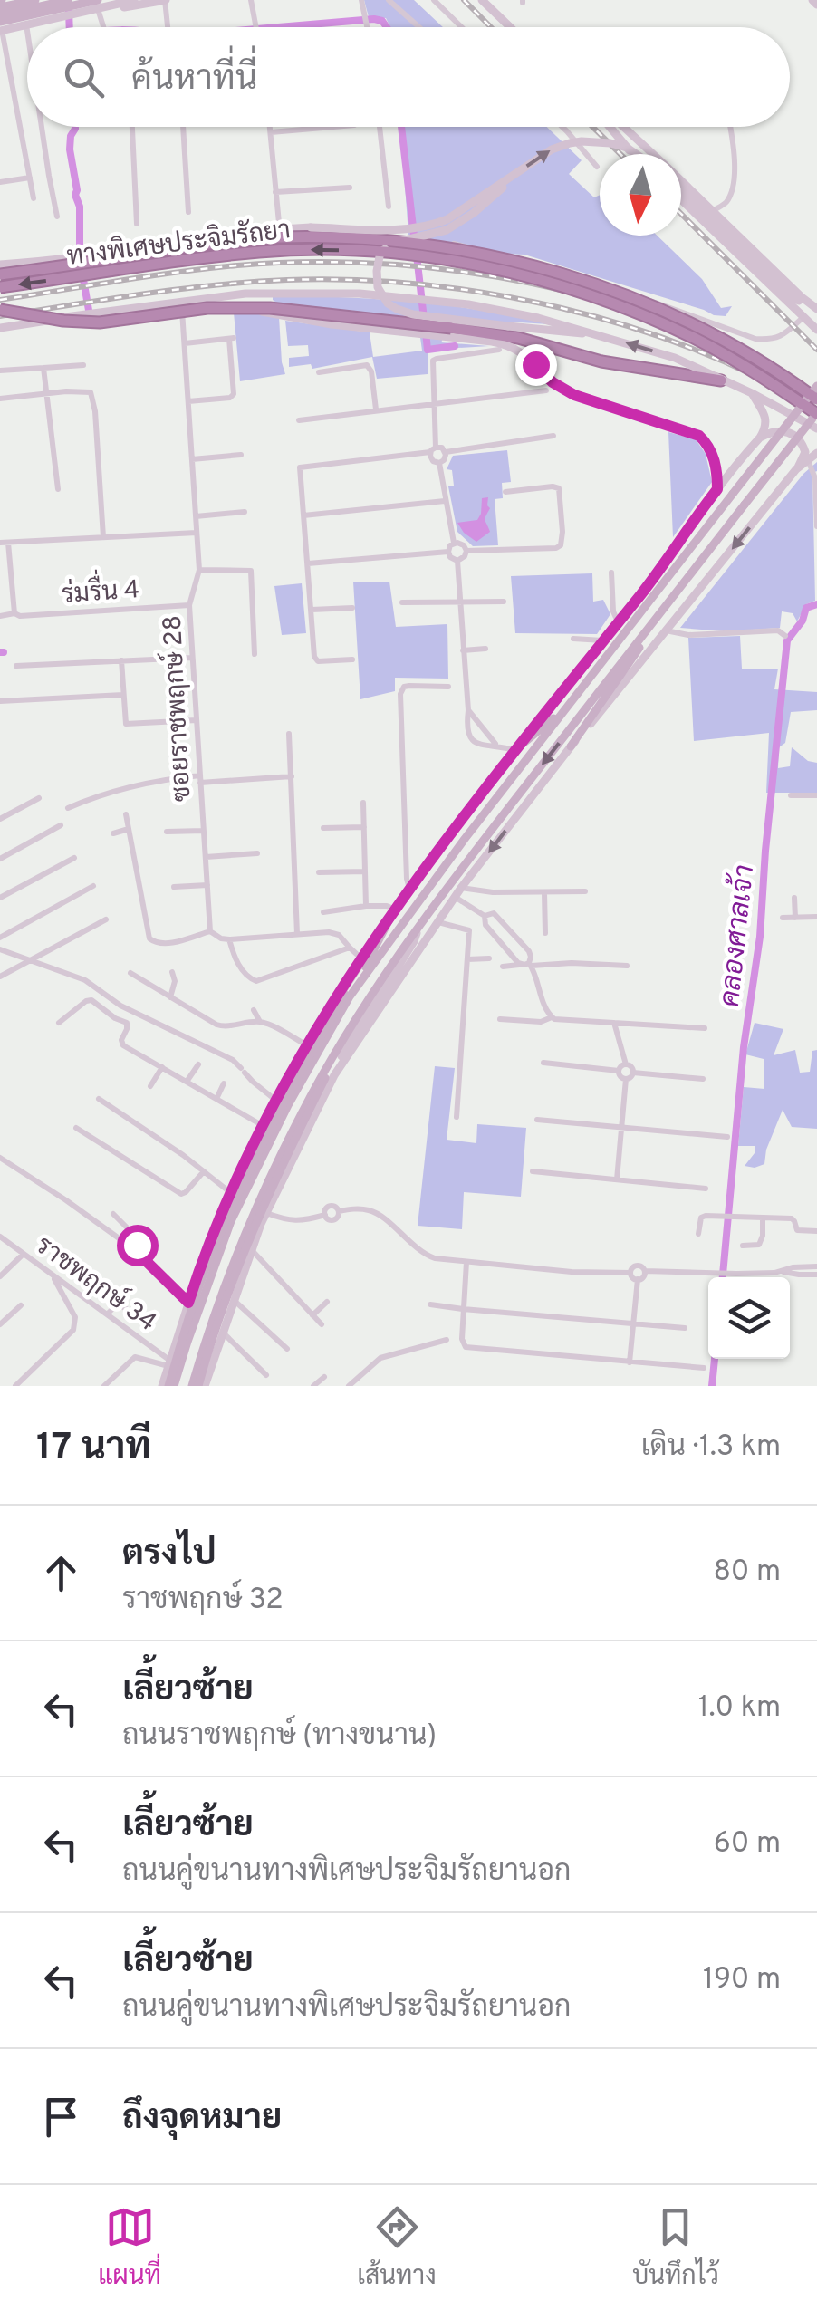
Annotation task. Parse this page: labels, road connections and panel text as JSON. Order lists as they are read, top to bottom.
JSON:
{
  "streets": {
    "highway": ["ทางพิเศษประจิมรัถยา"],
    "street": ["ร่มรื่น 4", "ซอยราชพฤกษ์ 28", "ราชพฤกษ์ 34"]
  },
  "crossings": [
    ["ร่มรื่น 4", "ซอยราชพฤกษ์ 28"]
  ],
  "water": ["คลองศาลเจ้า"],
  "north": "bottom",
  "page": {
    "search": "ค้นหาที่นี่",
    "heading": ["17 นาที", "เดิน · 1.3 km"],
    "list": [
      ["ตรงไป", "ราชพฤกษ์ 32", "80 m"],
      ["เลี้ยวซ้าย", "ถนนราชพฤกษ์ (ทางขนาน)", "1.0 km"],
      ["เลี้ยวซ้าย", "ถนนคู่ขนานทางพิเศษประจิมรัถยานอก", "60 m"],
      ["เลี้ยวซ้าย", "ถนนคู่ขนานทางพิเศษประจิมรัถยานอก", "190 m"],
      "ถึงจุดหมาย"
    ],
    "nav": ["แผนที่", "เส้นทาง", "บันทึกไว้"]
  }
}
